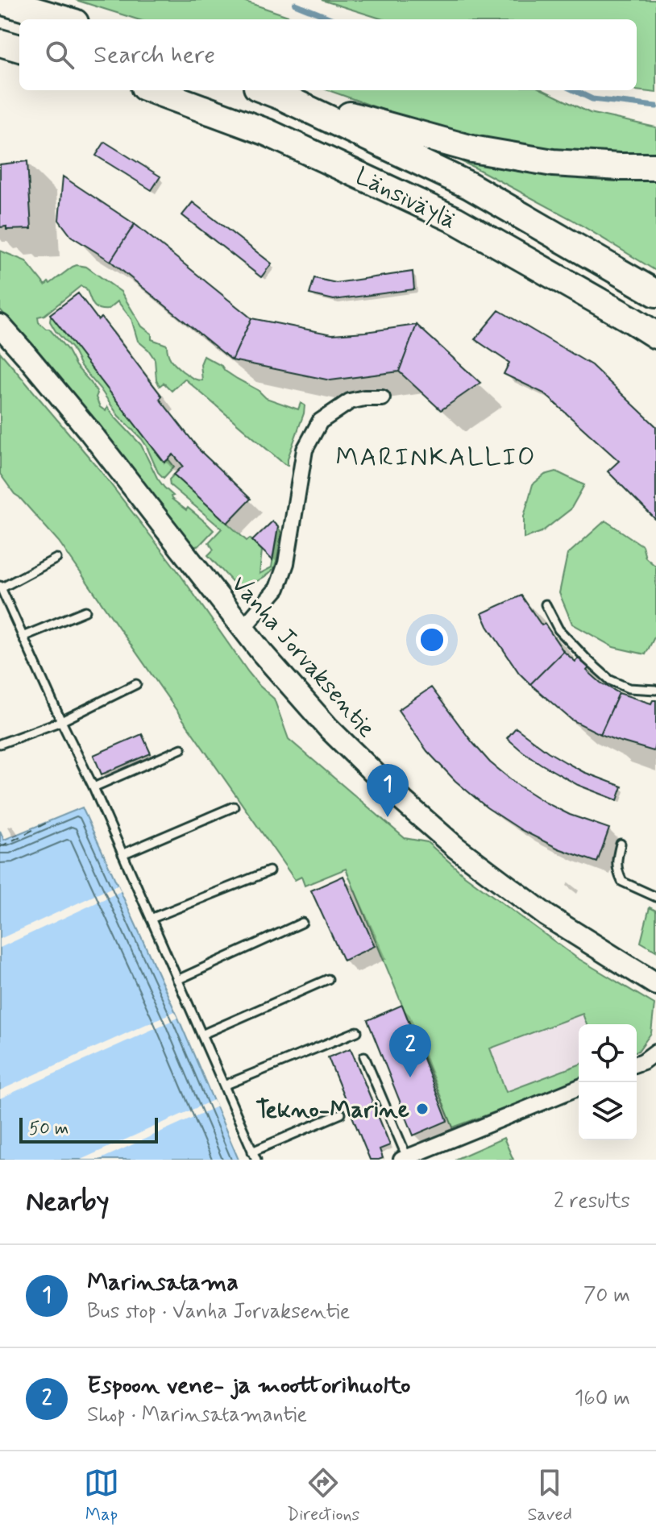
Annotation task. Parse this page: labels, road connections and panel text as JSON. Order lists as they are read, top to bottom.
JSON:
{
  "streets": {
    "highway": ["Länsiväylä"],
    "main road": ["Vanha Jorvaksentie"]
  },
  "districts": ["MARINKALLIO"],
  "places": ["Tekno-Marine"],
  "scale_bar": "50 m",
  "page": {
    "search": "Search here",
    "pins": ["1", "2"],
    "scale": "50 m",
    "heading": ["Nearby", "2 results"],
    "list": [
      {
        "mark": "1",
        "name": "Marinsatama",
        "note": "Bus stop · Vanha Jorvaksentie",
        "value": "70 m"
      },
      {
        "mark": "2",
        "name": "Espoon vene- ja moottorihuolto",
        "note": "Shop · Marinsatamantie",
        "value": "160 m"
      }
    ],
    "nav": ["Map", "Directions", "Saved"]
  }
}
